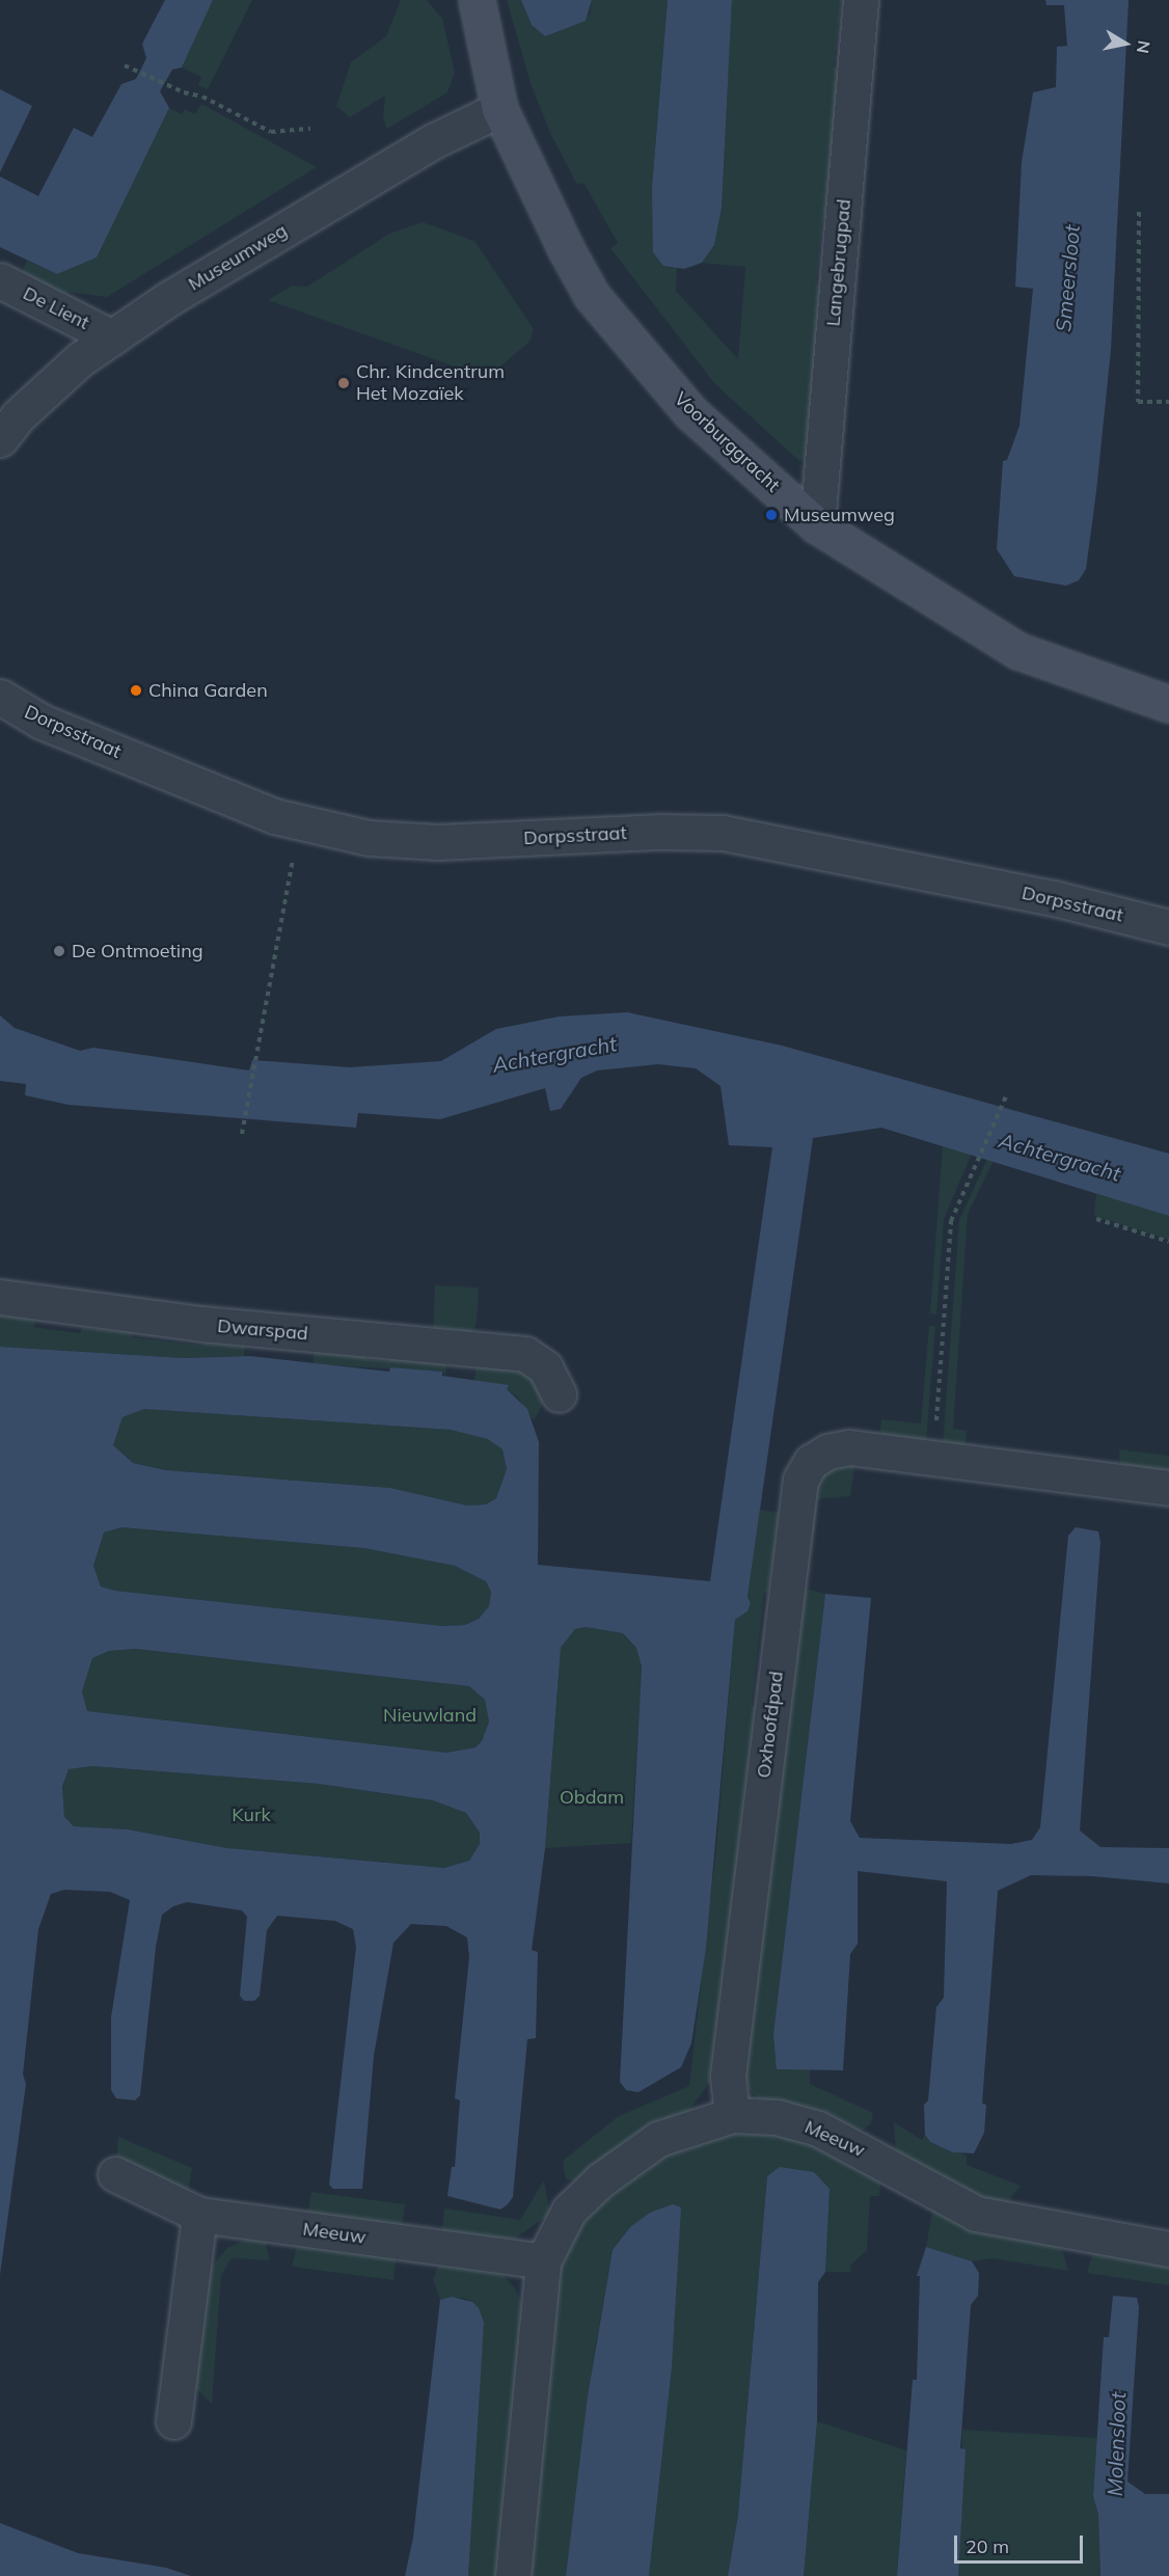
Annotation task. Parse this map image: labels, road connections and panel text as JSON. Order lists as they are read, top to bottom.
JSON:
{
  "streets": {
    "street": [
      "Museumweg",
      "Langebrugpad",
      "De Lient",
      "Voorburggracht",
      "Dorpsstraat",
      "Dwarspad",
      "Oxhoofdpad",
      "Meeuw"
    ]
  },
  "crossings": [
    ["Museumweg", "De Lient"],
    ["Museumweg", "Voorburggracht"],
    ["Langebrugpad", "Voorburggracht"],
    ["Oxhoofdpad", "Meeuw"]
  ],
  "water": ["Smeersloot", "Achtergracht", "Molensloot"],
  "parks": ["Nieuwland", "Obdam", "Kurk"],
  "places": [
    "Chr. Kindcentrum Het Mozaïek",
    "Museumweg",
    "China Garden",
    "De Ontmoeting"
  ],
  "scale_bar": "20 m",
  "north": "right"
}
